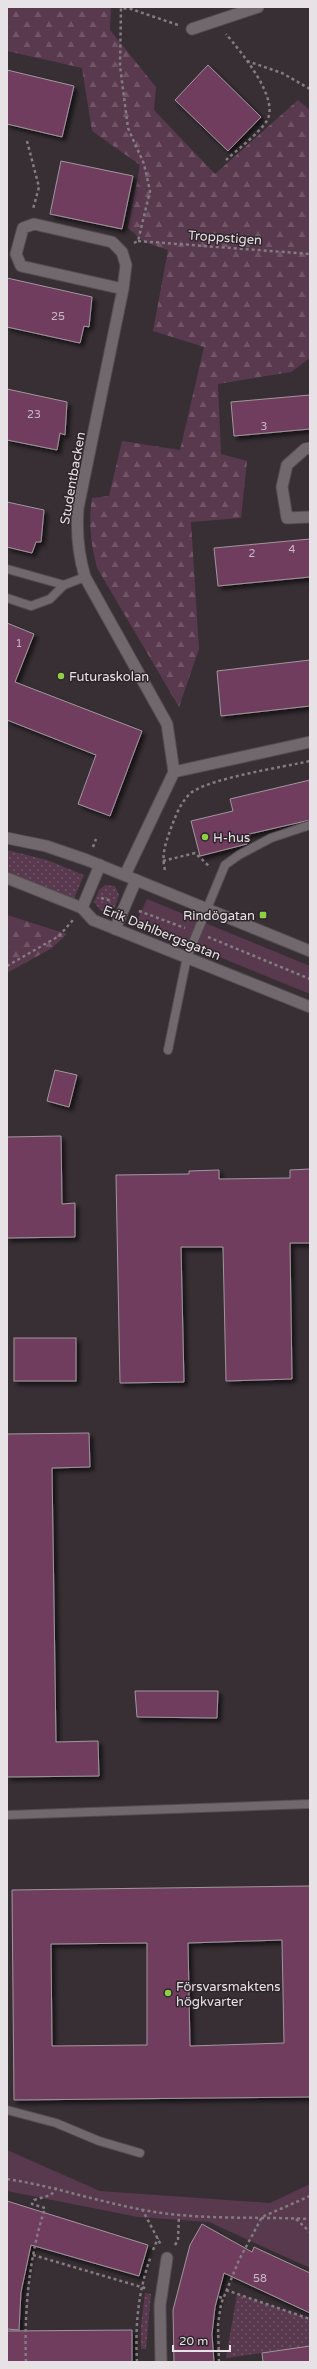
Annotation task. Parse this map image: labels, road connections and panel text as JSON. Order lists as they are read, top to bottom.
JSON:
{
  "streets": {
    "street": ["Studentbacken", "Erik Dahlbergsgatan"],
    "path": ["Troppstigen"]
  },
  "places": {
    "other": ["Futuraskolan", "H-hus", "Försvarsmaktens högkvarter"],
    "transit": ["Rindögatan"]
  },
  "house_numbers": [
    "25",
    "23",
    "3",
    "4",
    "2",
    "1",
    "58"
  ],
  "scale_bar": "20 m"
}
